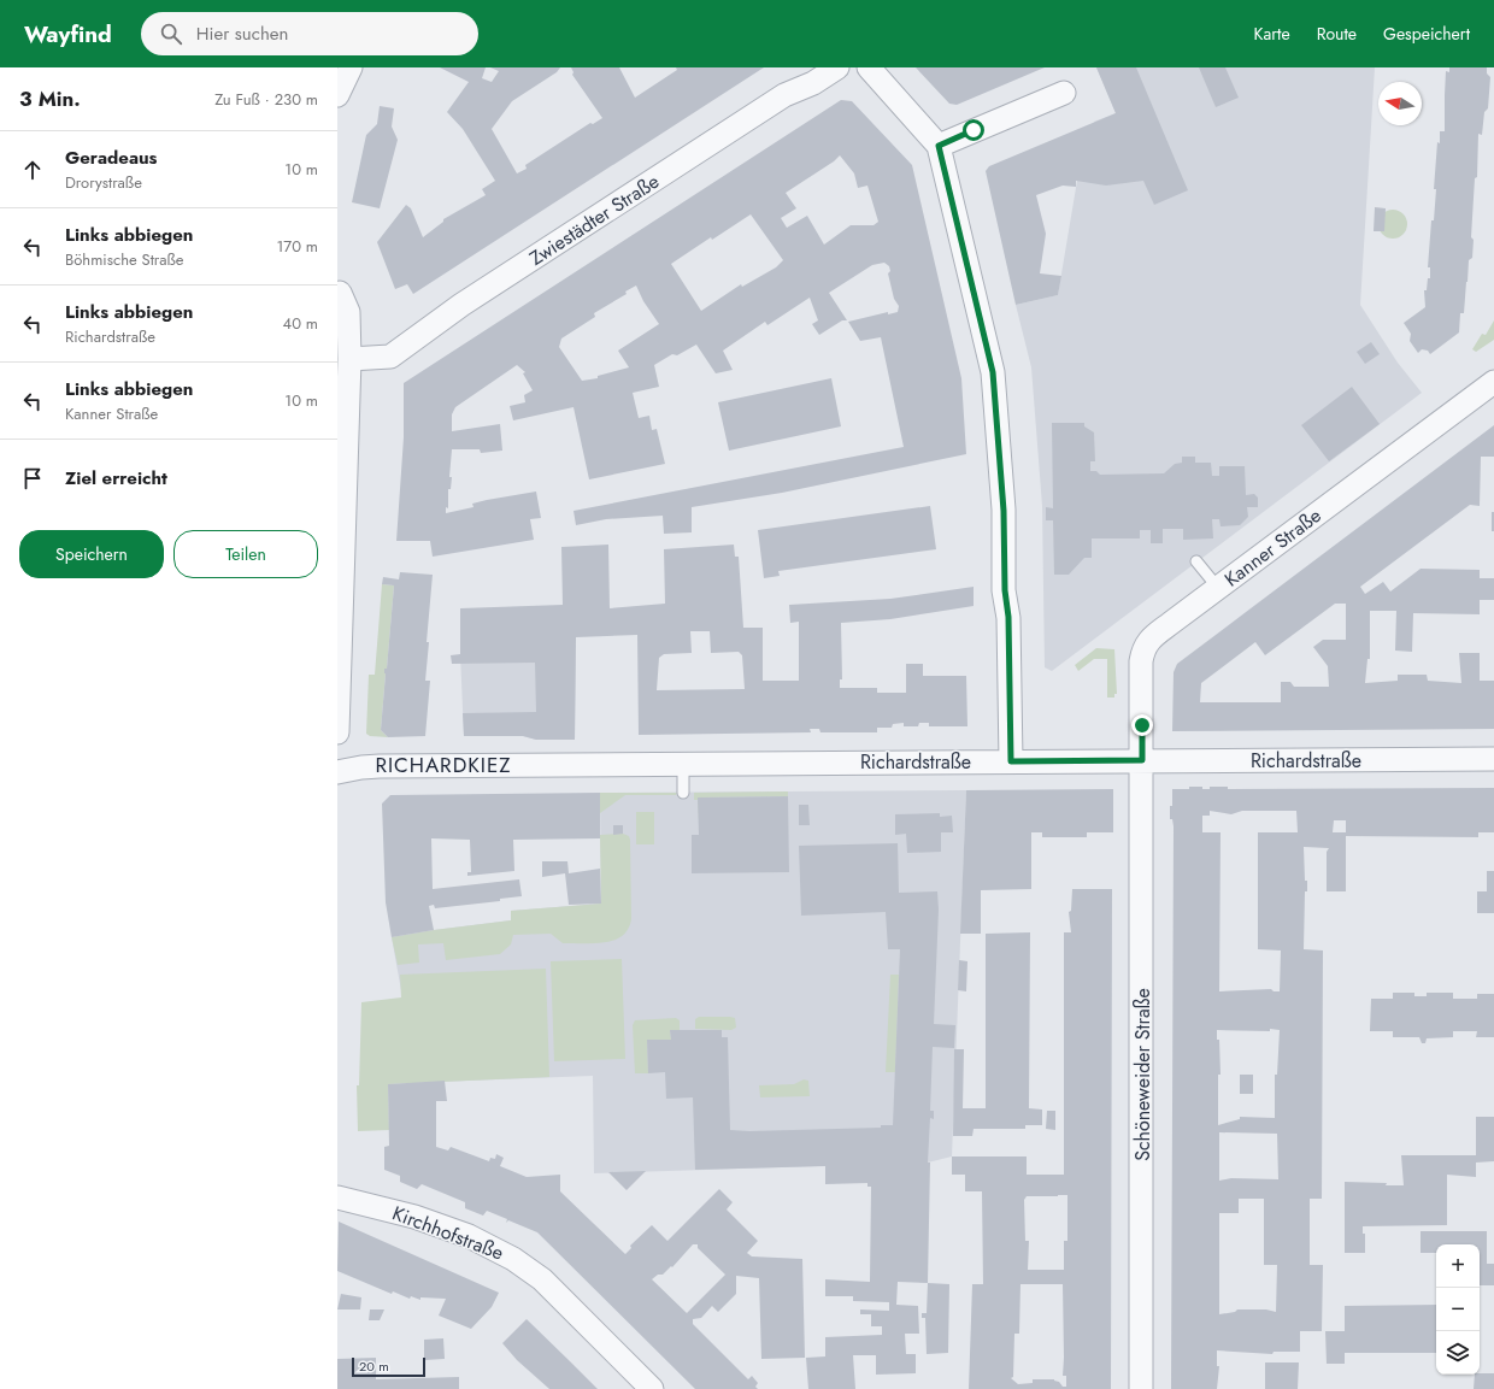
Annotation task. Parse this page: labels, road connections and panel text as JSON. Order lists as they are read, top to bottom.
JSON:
{
  "streets": {
    "street": [
      "Zwiestädter Straße",
      "Kanner Straße",
      "Richardstraße",
      "Schöneweider Straße",
      "Kirchhofstraße"
    ]
  },
  "crossings": [
    ["Kanner Straße", "Richardstraße"],
    ["Kanner Straße", "Schöneweider Straße"],
    ["Richardstraße", "Schöneweider Straße"]
  ],
  "districts": ["RICHARDKIEZ"],
  "scale_bar": "20 m",
  "north": "left",
  "page": {
    "header": "Wayfind",
    "search": "Hier suchen",
    "nav": ["Karte", "Route", "Gespeichert"],
    "heading": ["3 Min.", "Zu Fuß · 230 m"],
    "list": [
      ["Geradeaus", "Drorystraße", "10 m"],
      ["Links abbiegen", "Böhmische Straße", "170 m"],
      ["Links abbiegen", "Richardstraße", "40 m"],
      ["Links abbiegen", "Kanner Straße", "10 m"],
      "Ziel erreicht"
    ],
    "buttons": ["Speichern", "Teilen"],
    "map_buttons": ["+", "−"],
    "scale": "20 m"
  }
}
